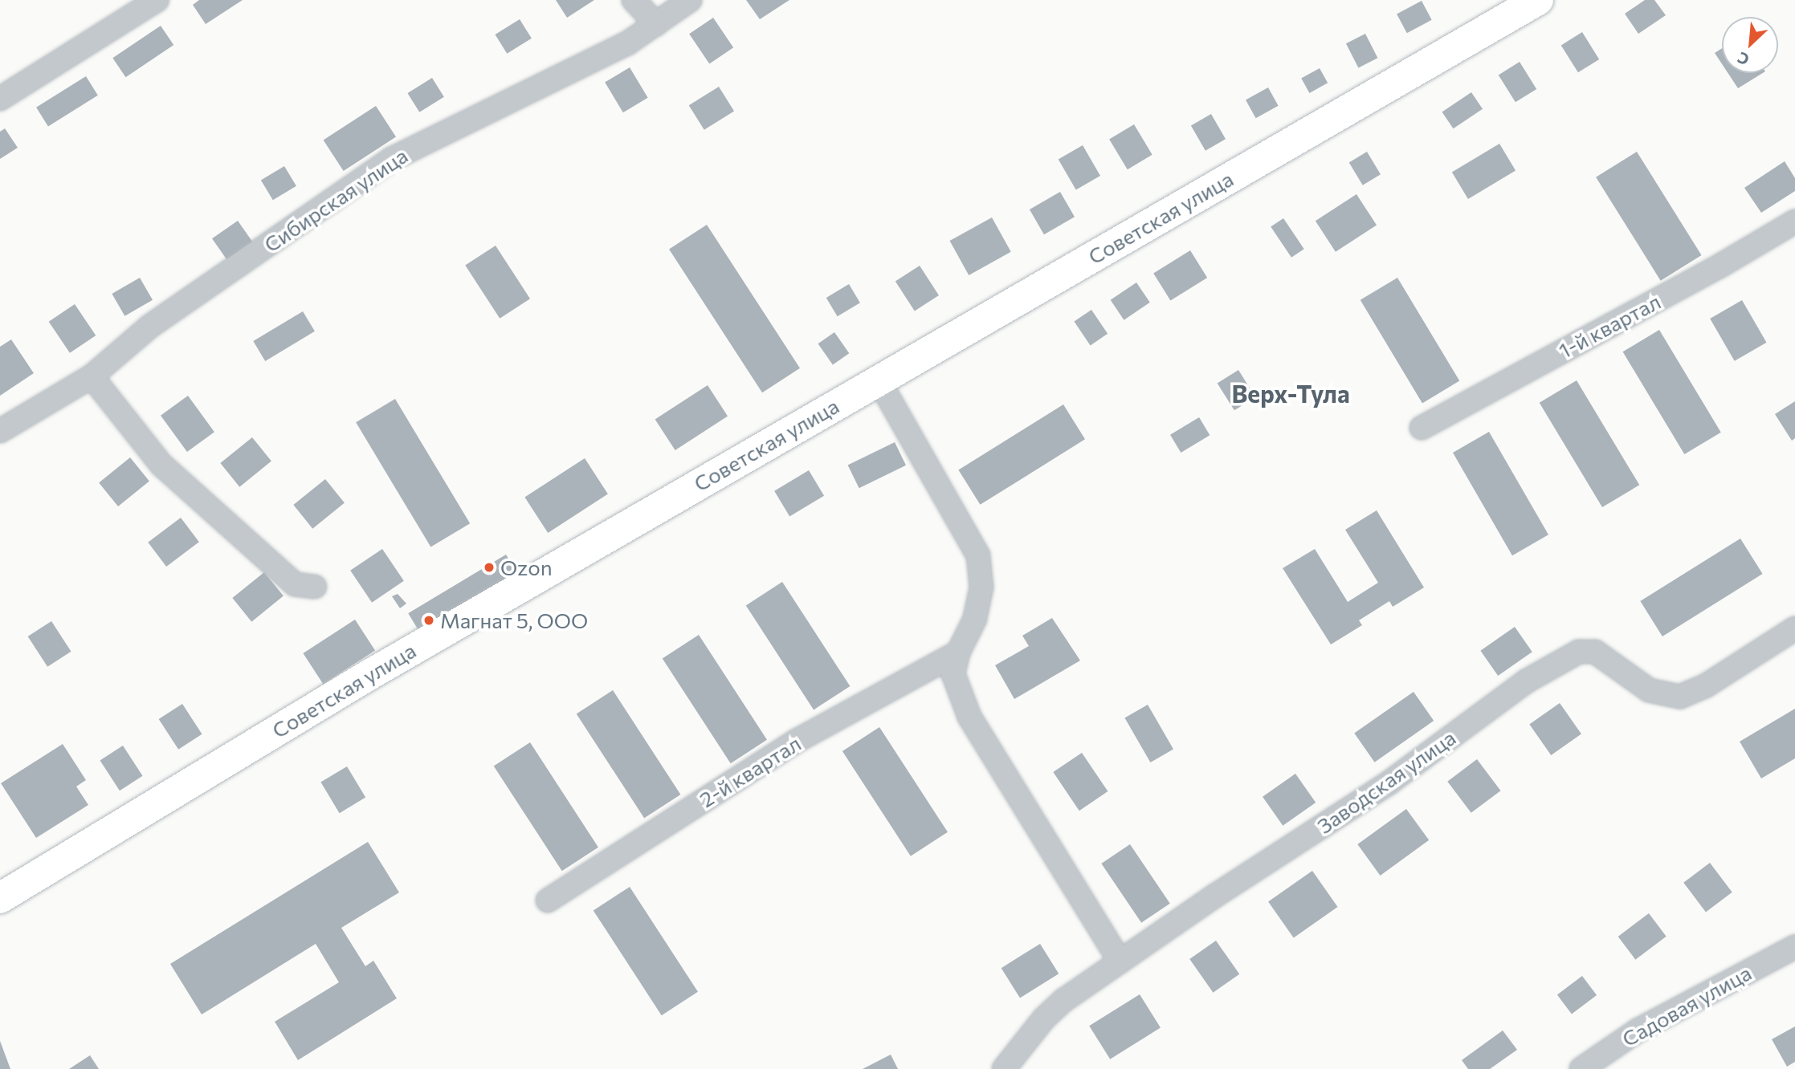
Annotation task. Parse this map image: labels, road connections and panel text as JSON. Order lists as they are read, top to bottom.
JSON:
{
  "streets": {
    "main road": ["Советская улица"],
    "street": [
      "Сибирская улица",
      "1-й квартал",
      "2-й квартал",
      "Заводская улица",
      "Садовая улица"
    ]
  },
  "districts": ["Верх-Тула"],
  "places": ["Ozon", "Магнат 5, ООО"],
  "north": "bottom left"
}
